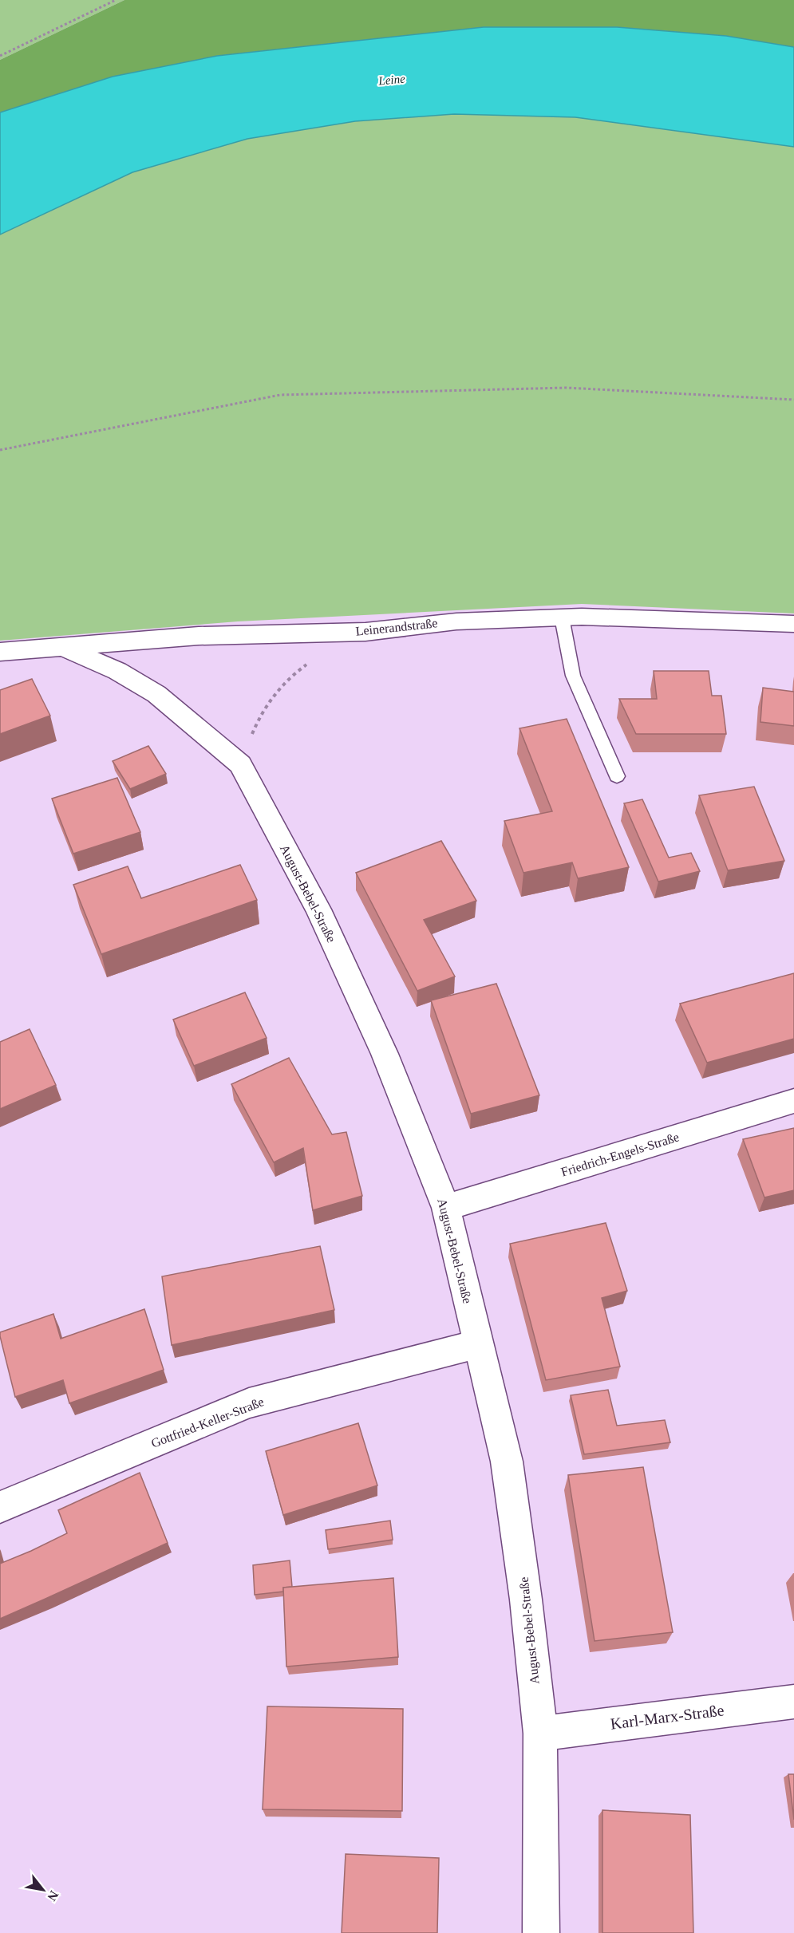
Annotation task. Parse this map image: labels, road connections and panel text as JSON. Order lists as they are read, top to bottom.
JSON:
{
  "streets": {
    "street": [
      "Leinerandstraße",
      "August-Bebel-Straße",
      "Friedrich-Engels-Straße",
      "Gottfried-Keller-Straße",
      "Karl-Marx-Straße"
    ]
  },
  "crossings": [
    ["Leinerandstraße", "August-Bebel-Straße"],
    ["August-Bebel-Straße", "Friedrich-Engels-Straße"],
    ["August-Bebel-Straße", "Gottfried-Keller-Straße"],
    ["August-Bebel-Straße", "Karl-Marx-Straße"]
  ],
  "water": ["Leine"],
  "north": "bottom right"
}
